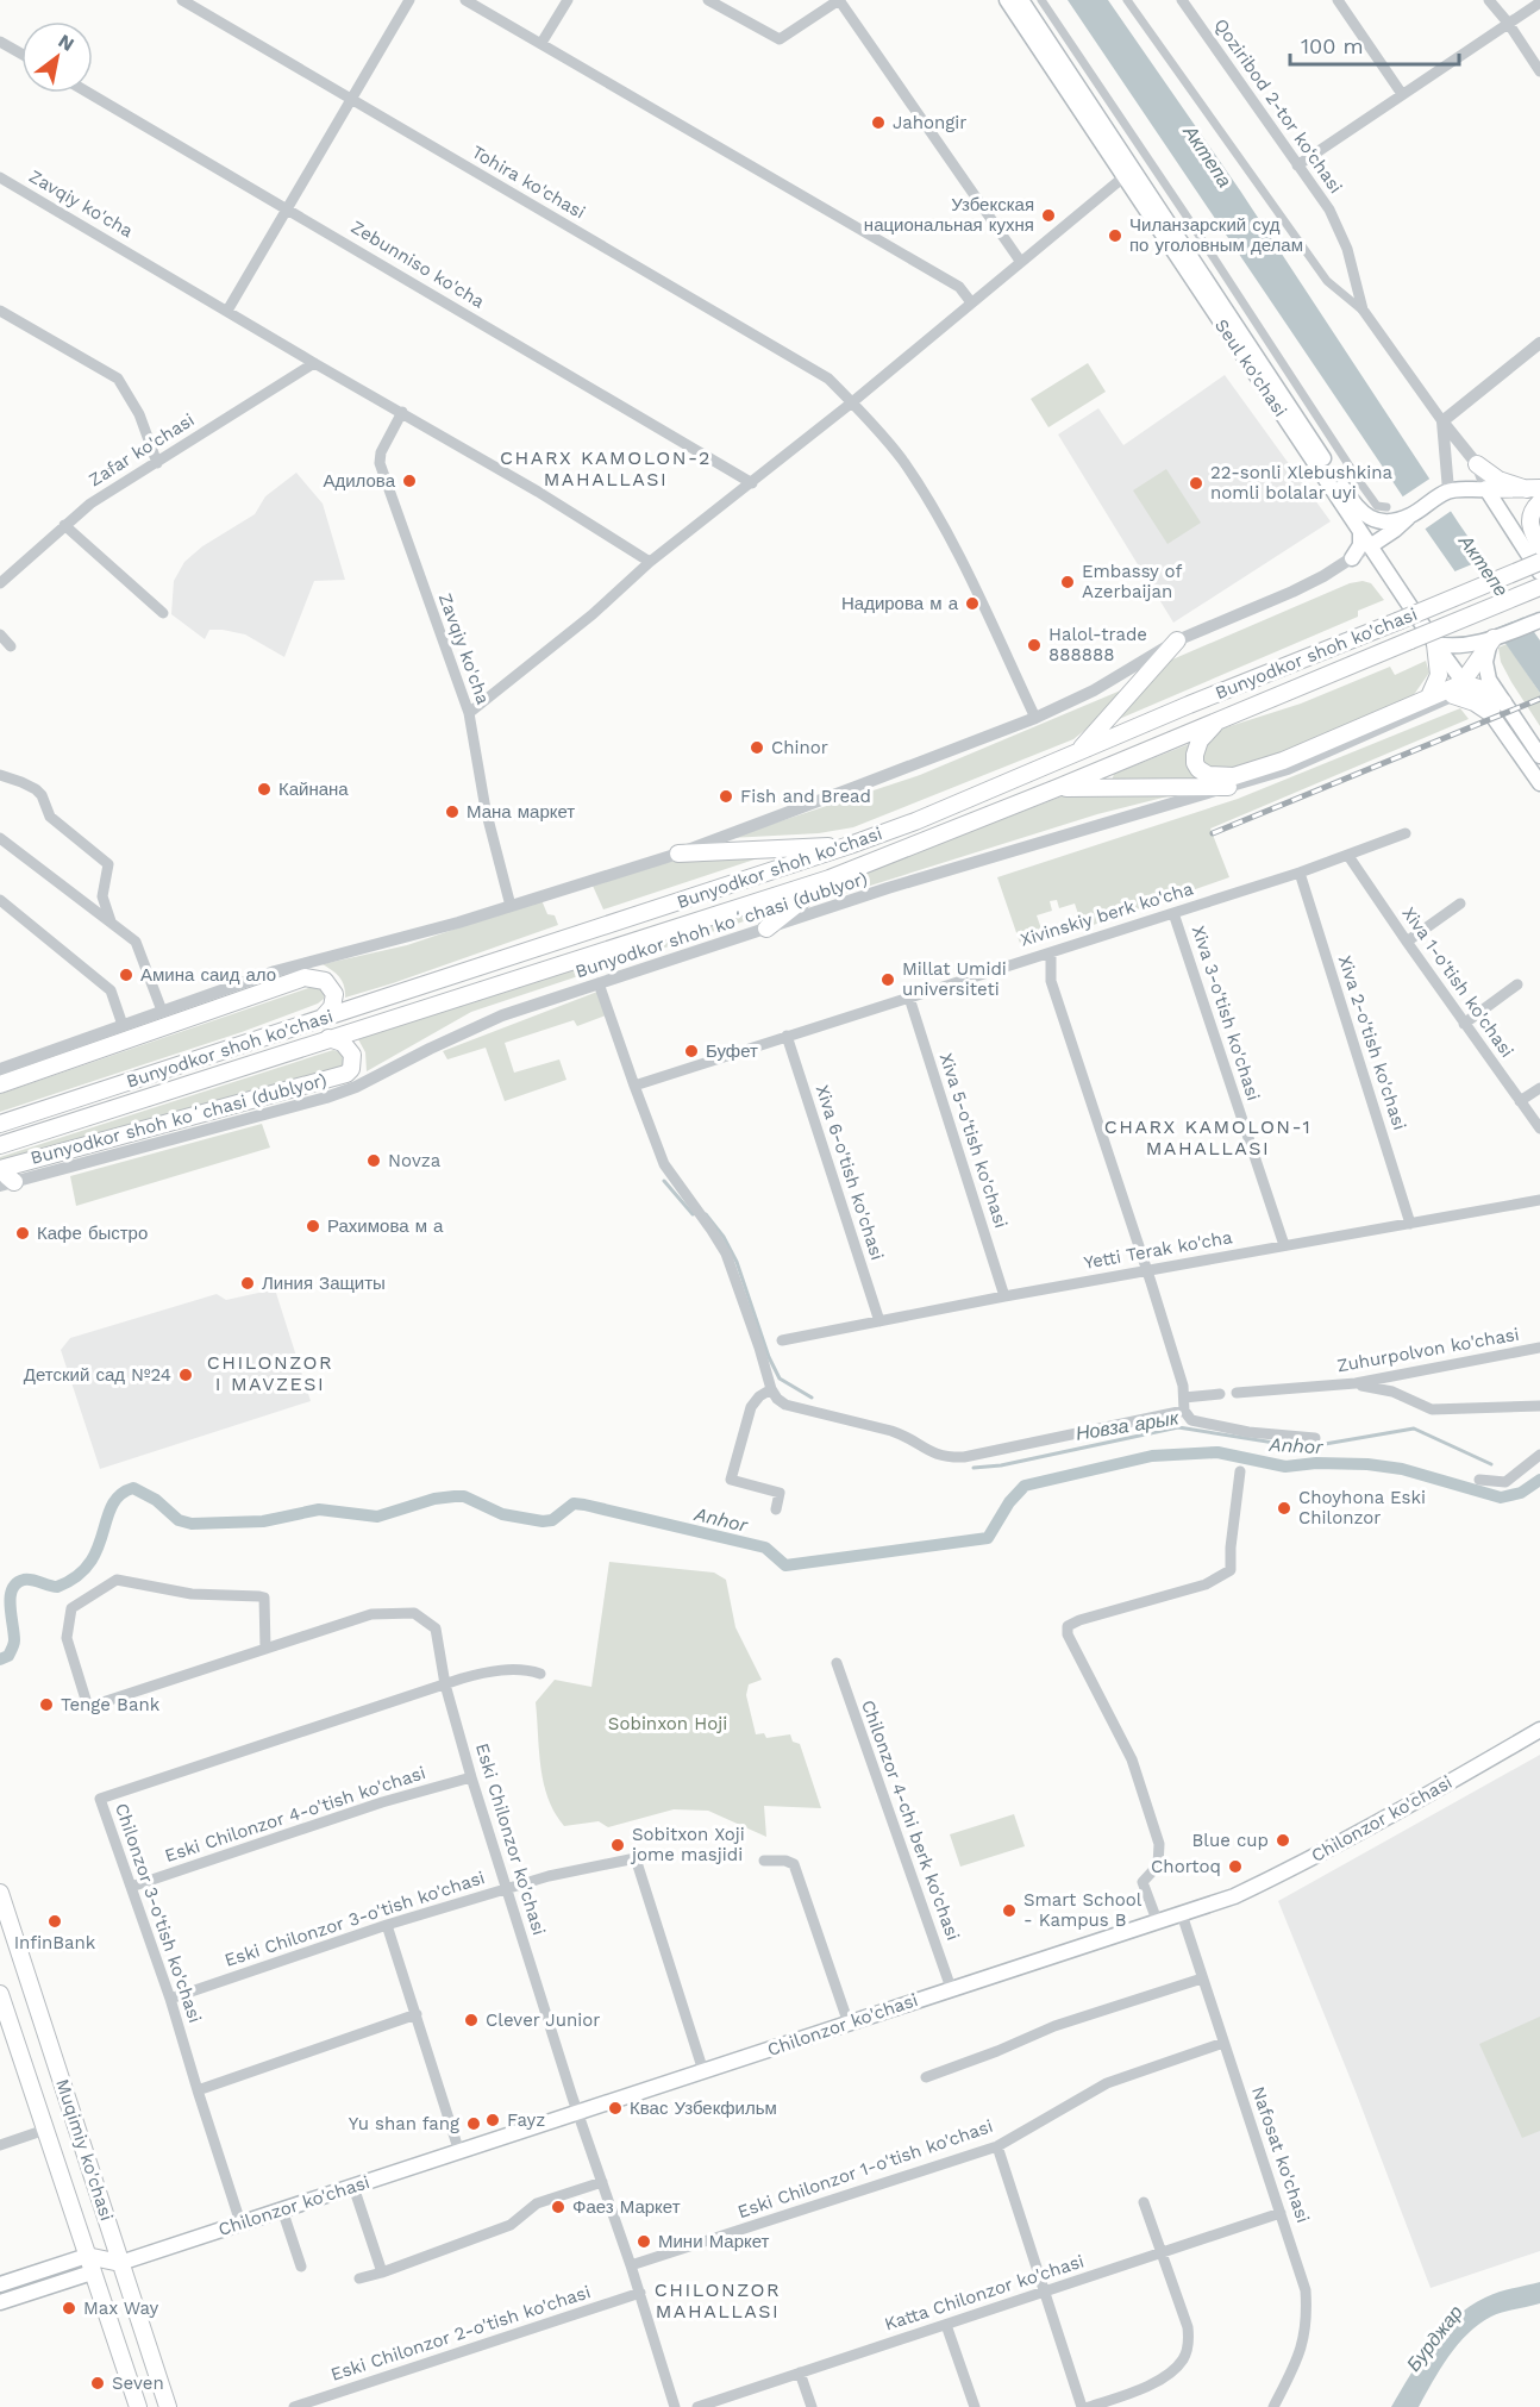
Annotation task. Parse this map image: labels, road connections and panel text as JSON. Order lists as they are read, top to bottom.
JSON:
{
  "streets": {
    "main road": [
      "Seul ko'chasi",
      "Bunyodkor shoh ko'chasi",
      "Chilonzor ko'chasi",
      "Muqimiy ko'chasi"
    ],
    "street": [
      "Qoziribod 2-tor ko‘chasi",
      "Tohira ko'chasi",
      "Zavqiy ko'cha",
      "Zebunniso ko'cha",
      "Zafar ko'chasi",
      "Xivinskiy berk ko'cha",
      "Bunyodkor shoh koʻchasi (dublyor)",
      "Xiva 1-o'tish ko'chasi",
      "Xiva 3-o'tish ko'chasi",
      "Xiva 2-o'tish ko'chasi",
      "Xiva 5-o'tish ko'chasi",
      "Xiva 6-o'tish ko'chasi",
      "Yetti Terak ko'cha",
      "Zuhurpolvon ko'chasi",
      "Eski Chilonzor 4-o'tish ko'chasi",
      "Chilonzor 4-chi berk ko'chasi",
      "Eski Chilonzor ko'chasi",
      "Chilonzor 3-o'tish ko'chasi",
      "Eski Chilonzor 3-o'tish ko'chasi",
      "Nafosat ko'chasi",
      "Eski Chilonzor 1-o'tish ko'chasi",
      "Katta Chilonzor ko'chasi",
      "Eski Chilonzor 2-o'tish ko'chasi"
    ]
  },
  "crossings": [
    ["Zavqiy ko'cha", "Zafar ko'chasi"],
    ["Seul ko'chasi", "Bunyodkor shoh koʻchasi (dublyor)"],
    ["Xivinskiy berk ko'cha", "Xiva 1-o'tish ko'chasi"],
    ["Xivinskiy berk ko'cha", "Xiva 3-o'tish ko'chasi"],
    ["Xivinskiy berk ko'cha", "Xiva 2-o'tish ko'chasi"],
    ["Xivinskiy berk ko'cha", "Xiva 5-o'tish ko'chasi"],
    ["Xivinskiy berk ko'cha", "Xiva 6-o'tish ko'chasi"],
    ["Xiva 3-o'tish ko'chasi", "Yetti Terak ko'cha"],
    ["Xiva 2-o'tish ko'chasi", "Yetti Terak ko'cha"],
    ["Xiva 5-o'tish ko'chasi", "Yetti Terak ko'cha"],
    ["Xiva 6-o'tish ko'chasi", "Yetti Terak ko'cha"],
    ["Eski Chilonzor 4-o'tish ko'chasi", "Eski Chilonzor ko'chasi"],
    ["Eski Chilonzor 4-o'tish ko'chasi", "Chilonzor 3-o'tish ko'chasi"],
    ["Chilonzor ko'chasi", "Chilonzor 4-chi berk ko'chasi"],
    ["Chilonzor ko'chasi", "Eski Chilonzor ko'chasi"],
    ["Chilonzor ko'chasi", "Chilonzor 3-o'tish ko'chasi"],
    ["Chilonzor ko'chasi", "Eski Chilonzor 3-o'tish ko'chasi"],
    ["Chilonzor ko'chasi", "Muqimiy ko'chasi"],
    ["Chilonzor ko'chasi", "Nafosat ko'chasi"],
    ["Eski Chilonzor ko'chasi", "Chilonzor 3-o'tish ko'chasi"],
    ["Eski Chilonzor ko'chasi", "Eski Chilonzor 3-o'tish ko'chasi"],
    ["Eski Chilonzor ko'chasi", "Eski Chilonzor 1-o'tish ko'chasi"],
    ["Eski Chilonzor ko'chasi", "Eski Chilonzor 2-o'tish ko'chasi"],
    ["Chilonzor 3-o'tish ko'chasi", "Eski Chilonzor 3-o'tish ko'chasi"],
    ["Nafosat ko'chasi", "Eski Chilonzor 1-o'tish ko'chasi"],
    ["Nafosat ko'chasi", "Katta Chilonzor ko'chasi"]
  ],
  "districts": [
    "CHARX KAMOLON-2 MAHALLASI",
    "CHARX KAMOLON-1 MAHALLASI",
    "CHILONZOR I MAVZESI",
    "CHILONZOR MAHALLASI"
  ],
  "water": [
    "Актепа",
    "Актепе",
    "Новза арык",
    "Anhor",
    "Бурджар"
  ],
  "parks": ["Sobinxon Hoji"],
  "places": [
    "Jahongir",
    "Узбекская национальная кухня",
    "Чиланзарский суд по уголовным делам",
    "Адилова",
    "22-sonli Xlebushkina nomli bolalar uyi",
    "Embassy of Azerbaijan",
    "Надирова м а",
    "Halol-trade 888888",
    "Chinor",
    "Кайнана",
    "Fish and Bread",
    "Мана маркет",
    "Амина саид ало",
    "Millat Umidi universiteti",
    "Буфет",
    "Novza",
    "Рахимова м а",
    "Кафе быстро",
    "Линия Защиты",
    "Детский сад №24",
    "Choyhona Eski Chilonzor",
    "Tenge Bank",
    "Blue cup",
    "Sobitxon Xoji jome masjidi",
    "Chortoq",
    "Smart School - Kampus B",
    "InfinBank",
    "Clever Junior",
    "Квас Узбекфильм",
    "Fayz",
    "Yu shan fang",
    "Фаез Маркет",
    "Мини Маркет",
    "Max Way",
    "Seven"
  ],
  "scale_bar": "100 m",
  "north": "top right"
}
